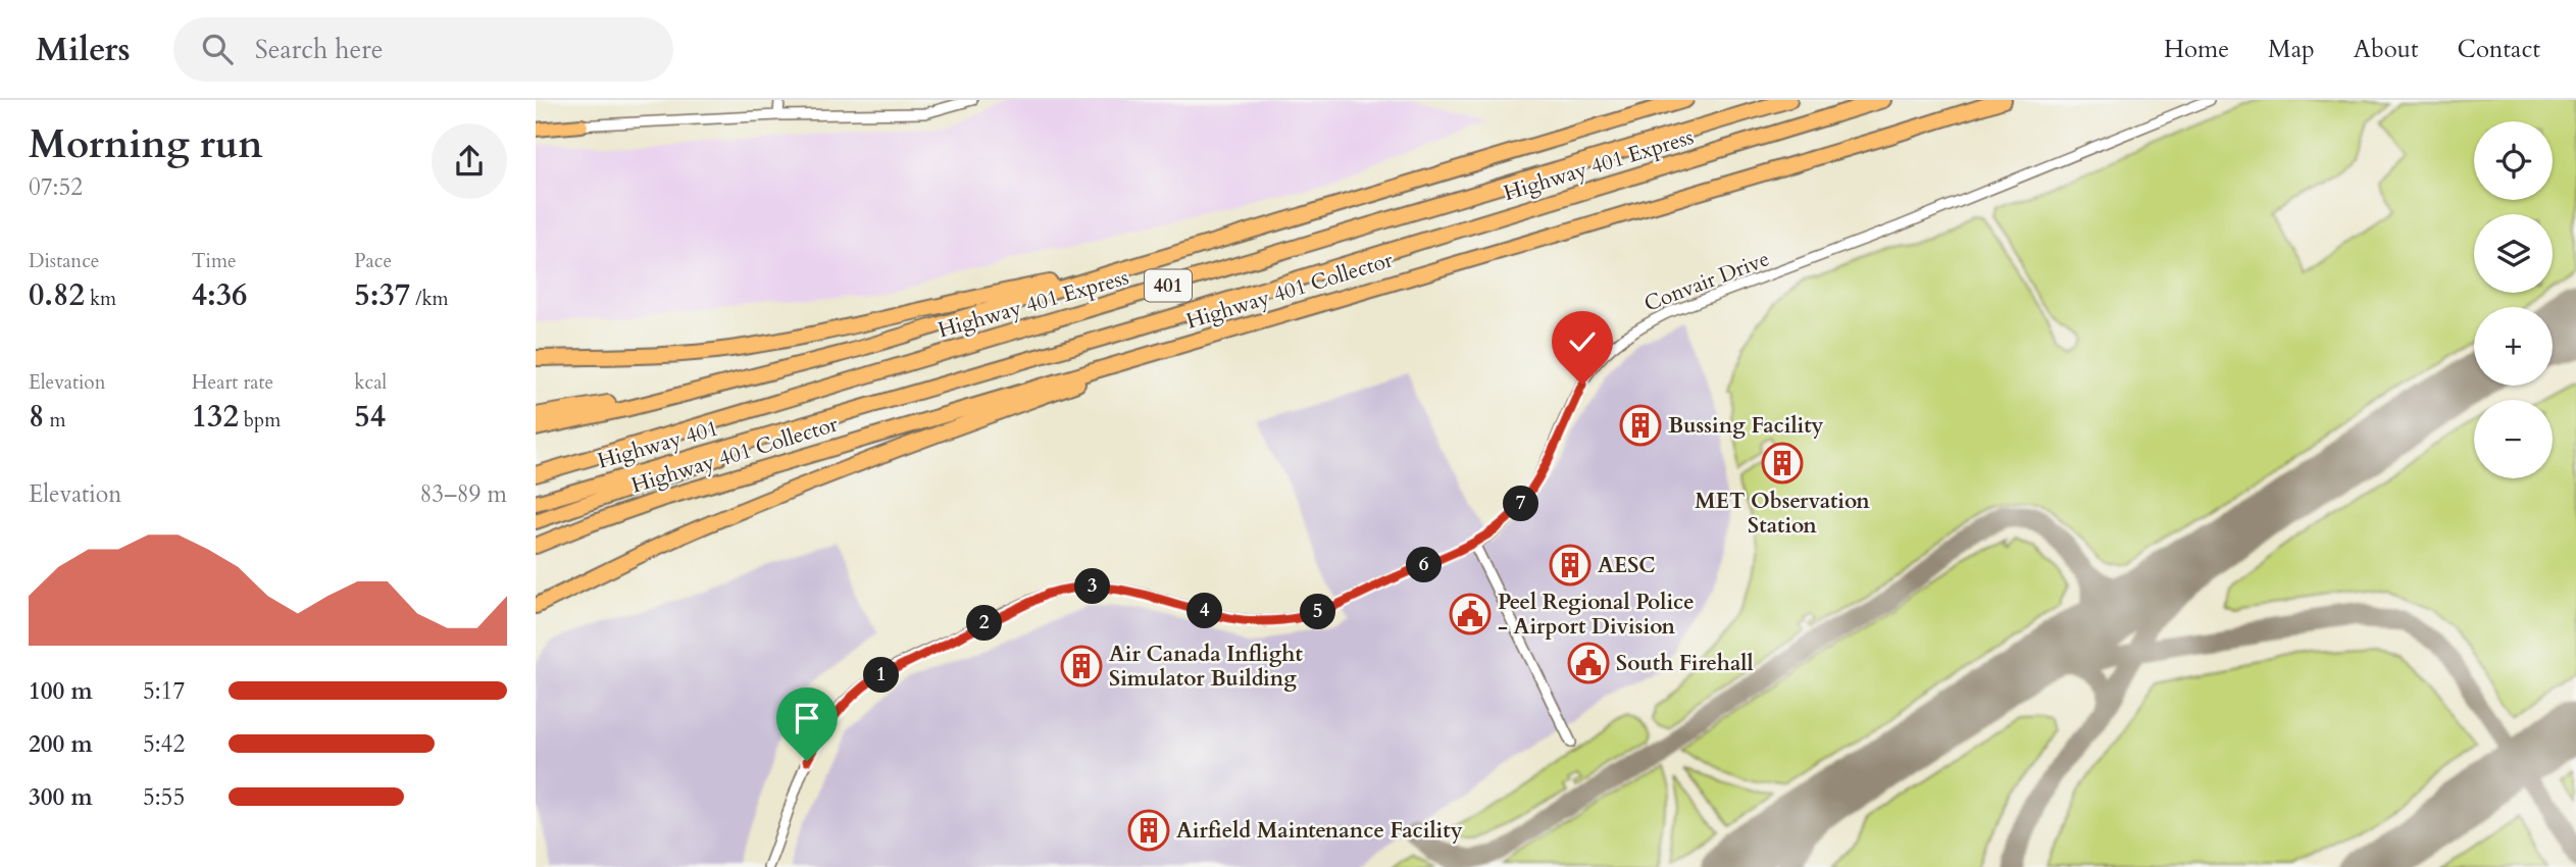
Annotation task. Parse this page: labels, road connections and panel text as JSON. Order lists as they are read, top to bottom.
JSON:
{
  "streets": {
    "highway": [
      "Highway 401 Express",
      "401",
      "Highway 401 Collector",
      "Highway 401"
    ],
    "street": ["Convair Drive"]
  },
  "crossings": [
    ["Highway 401 Express", "Highway 401"]
  ],
  "places": {
    "building": [
      "Bussing Facility",
      "MET Observation Station",
      "AESC",
      "Air Canada Inflight Simulator Building",
      "Airfield Maintenance Facility"
    ],
    "public building": ["Peel Regional Police - Airport Division", "South Firehall"]
  },
  "page": {
    "header": "Milers",
    "search": "Search here",
    "nav": [
      "Home",
      "Map",
      "About",
      "Contact"
    ],
    "heading": ["Morning run", "07:52"],
    "map_buttons": ["+", "−"],
    "stats": [
      ["Distance", "0.82 km"],
      ["Time", "4:36"],
      ["Pace", "5:37 /km"],
      ["Elevation", "8 m"],
      ["Heart rate", "132 bpm"],
      ["kcal", "54"]
    ],
    "chart": ["Elevation", "83–89 m"],
    "pins": [
      "7",
      "6",
      "3",
      "4",
      "5",
      "2",
      "1"
    ],
    "list": [
      {
        "name": "100 m",
        "note": "5:17"
      },
      {
        "name": "200 m",
        "note": "5:42"
      },
      {
        "name": "300 m",
        "note": "5:55"
      }
    ]
  }
}
